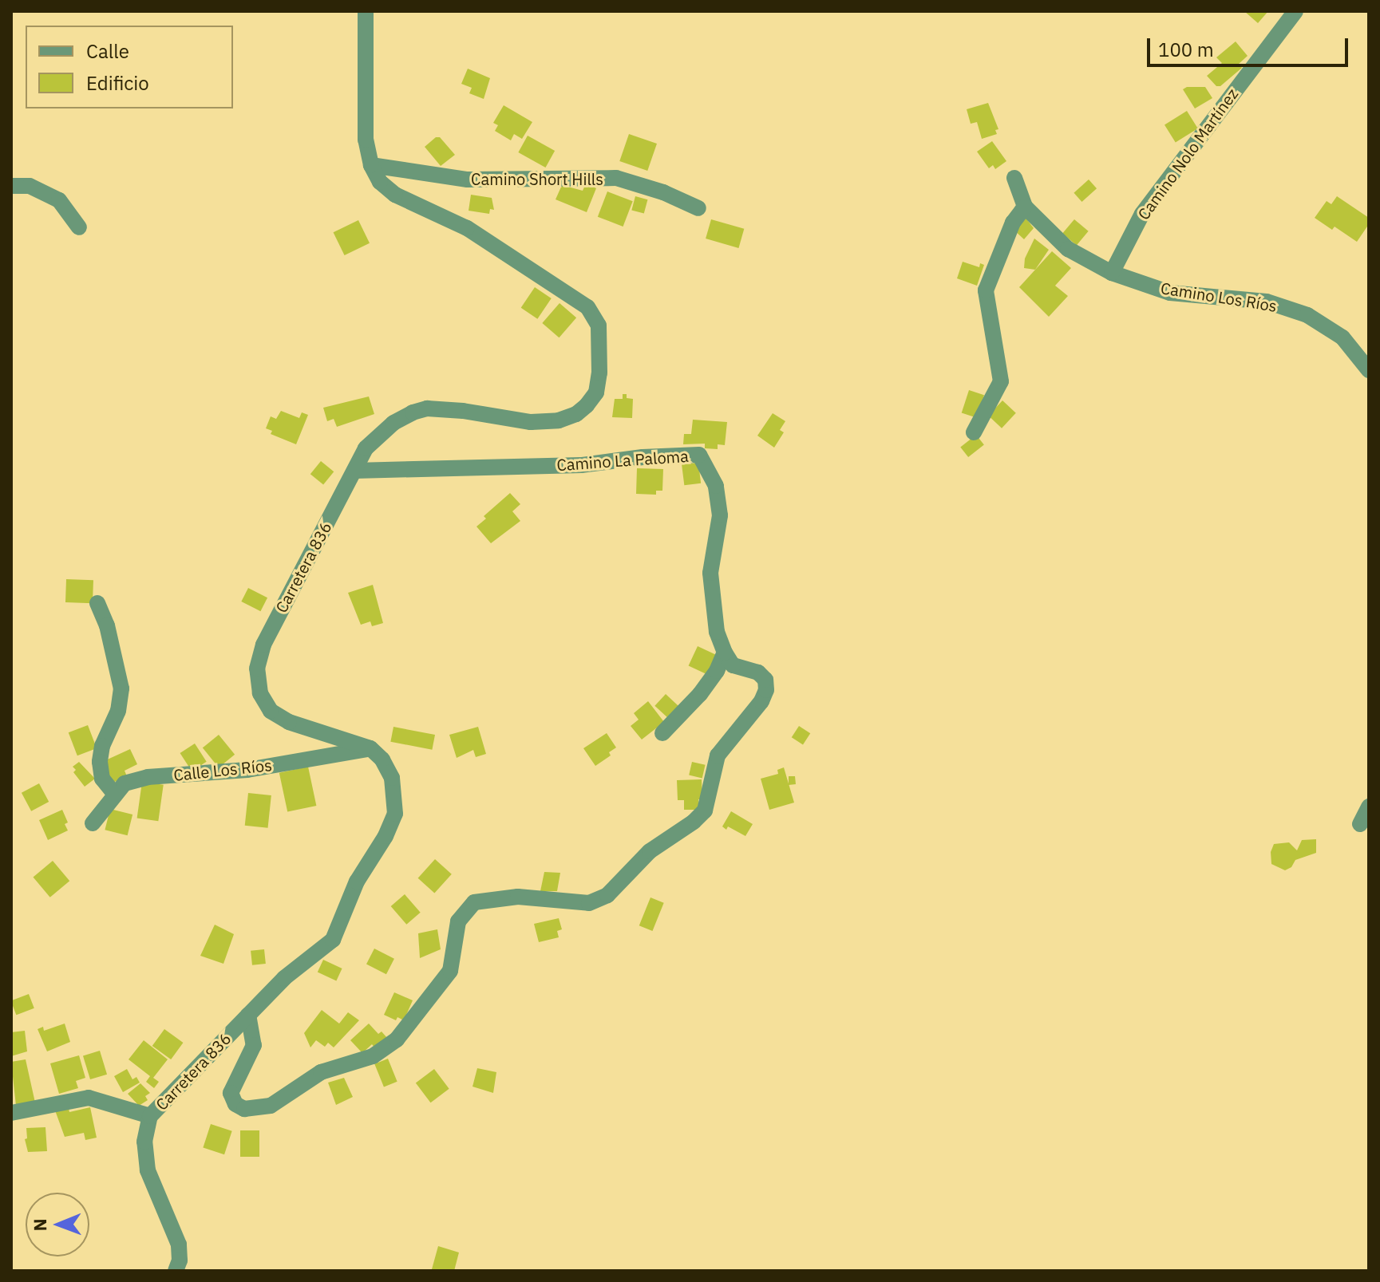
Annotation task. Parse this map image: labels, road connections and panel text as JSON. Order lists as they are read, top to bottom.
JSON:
{
  "streets": {
    "street": [
      "Camino Nolo Martínez",
      "Camino Short Hills",
      "Camino Los Ríos",
      "Camino La Paloma",
      "Carretera 836",
      "Calle Los Ríos"
    ]
  },
  "crossings": [
    ["Camino Nolo Martínez", "Camino Los Ríos"],
    ["Camino Short Hills", "Carretera 836"],
    ["Camino La Paloma", "Carretera 836"],
    ["Carretera 836", "Calle Los Ríos"]
  ],
  "legend": ["Calle", "Edificio"],
  "scale_bar": "100 m",
  "north": "left"
}
